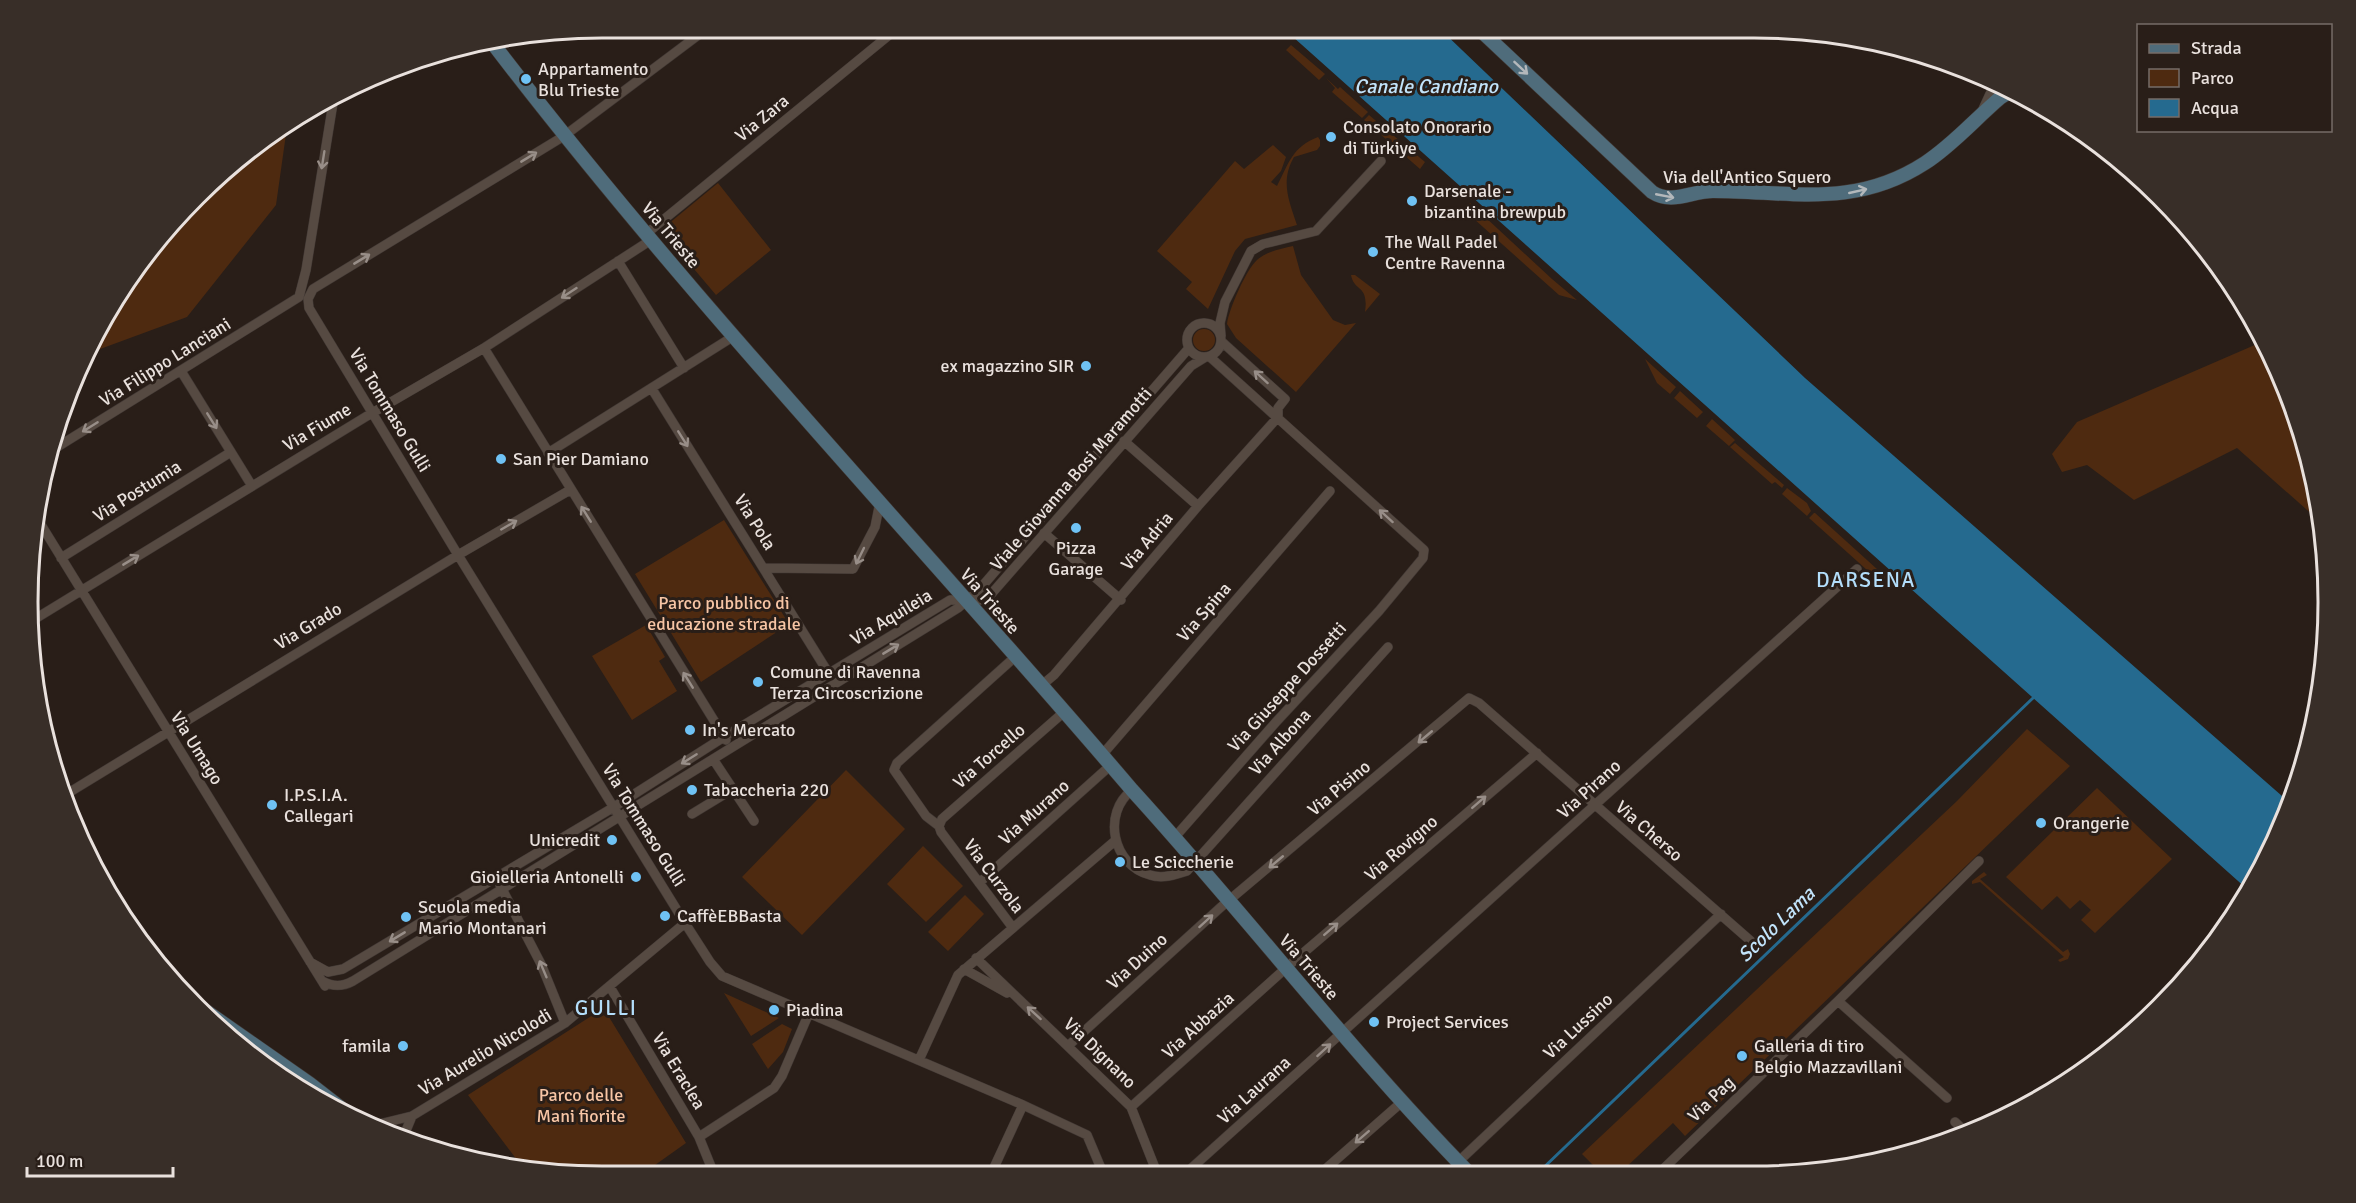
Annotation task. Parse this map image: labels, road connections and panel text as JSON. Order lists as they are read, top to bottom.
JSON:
{
  "streets": {
    "street": [
      "Via Zara",
      "Via dell'Antico Squero",
      "Via Trieste",
      "Via Filippo Lanciani",
      "Via Tommaso Gulli",
      "Via Fiume",
      "Viale Giovanna Bosi Maramotti",
      "Via Postumia",
      "Via Pola",
      "Via Adria",
      "Via Spina",
      "Via Aquileia",
      "Via Grado",
      "Via Giuseppe Dossetti",
      "Via Albona",
      "Via Umago",
      "Via Torcello",
      "Via Pisino",
      "Via Pirano",
      "Via Murano",
      "Via Cherso",
      "Via Rovigno",
      "Via Curzola",
      "Via Duino",
      "Via Abbazia",
      "Via Lussino",
      "Via Aurelio Nicolodi",
      "Via Dignano",
      "Via Eraclea",
      "Via Laurana",
      "Via Pag"
    ]
  },
  "crossings": [
    ["Via Zara", "Via Trieste"],
    ["Via Zara", "Via Fiume"],
    ["Via Trieste", "Via Fiume"],
    ["Via Trieste", "Viale Giovanna Bosi Maramotti"],
    ["Via Trieste", "Via Adria"],
    ["Via Trieste", "Via Spina"],
    ["Via Trieste", "Via Aquileia"],
    ["Via Trieste", "Via Giuseppe Dossetti"],
    ["Via Trieste", "Via Albona"],
    ["Via Trieste", "Via Torcello"],
    ["Via Trieste", "Via Pisino"],
    ["Via Trieste", "Via Pirano"],
    ["Via Trieste", "Via Murano"],
    ["Via Trieste", "Via Rovigno"],
    ["Via Trieste", "Via Curzola"],
    ["Via Trieste", "Via Duino"],
    ["Via Trieste", "Via Abbazia"],
    ["Via Trieste", "Via Laurana"],
    ["Via Filippo Lanciani", "Via Tommaso Gulli"],
    ["Via Tommaso Gulli", "Via Fiume"],
    ["Via Tommaso Gulli", "Via Aquileia"],
    ["Via Tommaso Gulli", "Via Grado"],
    ["Via Tommaso Gulli", "Via Curzola"],
    ["Via Tommaso Gulli", "Via Aurelio Nicolodi"],
    ["Via Fiume", "Via Umago"],
    ["Viale Giovanna Bosi Maramotti", "Via Aquileia"],
    ["Via Postumia", "Via Umago"],
    ["Via Pola", "Via Aquileia"],
    ["Via Adria", "Via Giuseppe Dossetti"],
    ["Via Spina", "Via Murano"],
    ["Via Aquileia", "Via Umago"],
    ["Via Grado", "Via Umago"],
    ["Via Torcello", "Via Curzola"],
    ["Via Pisino", "Via Cherso"],
    ["Via Pisino", "Via Duino"],
    ["Via Pirano", "Via Cherso"],
    ["Via Pirano", "Via Laurana"],
    ["Via Murano", "Via Curzola"],
    ["Via Cherso", "Via Rovigno"],
    ["Via Cherso", "Via Lussino"],
    ["Via Rovigno", "Via Abbazia"],
    ["Via Curzola", "Via Dignano"],
    ["Via Duino", "Via Dignano"],
    ["Via Abbazia", "Via Dignano"],
    ["Via Aurelio Nicolodi", "Via Eraclea"]
  ],
  "one_way": [
    "Via dell'Antico Squero",
    "Via Filippo Lanciani",
    "Via Pola",
    "Via Pisino",
    "Via Rovigno",
    "Via Duino",
    "Via Laurana"
  ],
  "districts": ["DARSENA", "GULLI"],
  "water": ["Canale Candiano", "Scolo Lama"],
  "parks": ["Parco pubblico di educazione stradale", "Parco delle Mani fiorite"],
  "places": [
    "Appartamento Blu Trieste",
    "Consolato Onorario di Türkiye",
    "Darsenale - bizantina brewpub",
    "The Wall Padel Centre Ravenna",
    "ex magazzino SIR",
    "San Pier Damiano",
    "Pizza Garage",
    "Comune di Ravenna Terza Circoscrizione",
    "In's Mercato",
    "Tabaccheria 220",
    "I.P.S.I.A. Callegari",
    "Orangerie",
    "Unicredit",
    "Le Sciccherie",
    "Gioielleria Antonelli",
    "CaffèEBBasta",
    "Scuola media Mario Montanari",
    "Piadina",
    "Project Services",
    "famila",
    "Galleria di tiro Belgio Mazzavillani"
  ],
  "legend": ["Strada", "Parco", "Acqua"],
  "scale_bar": "100 m"
}
